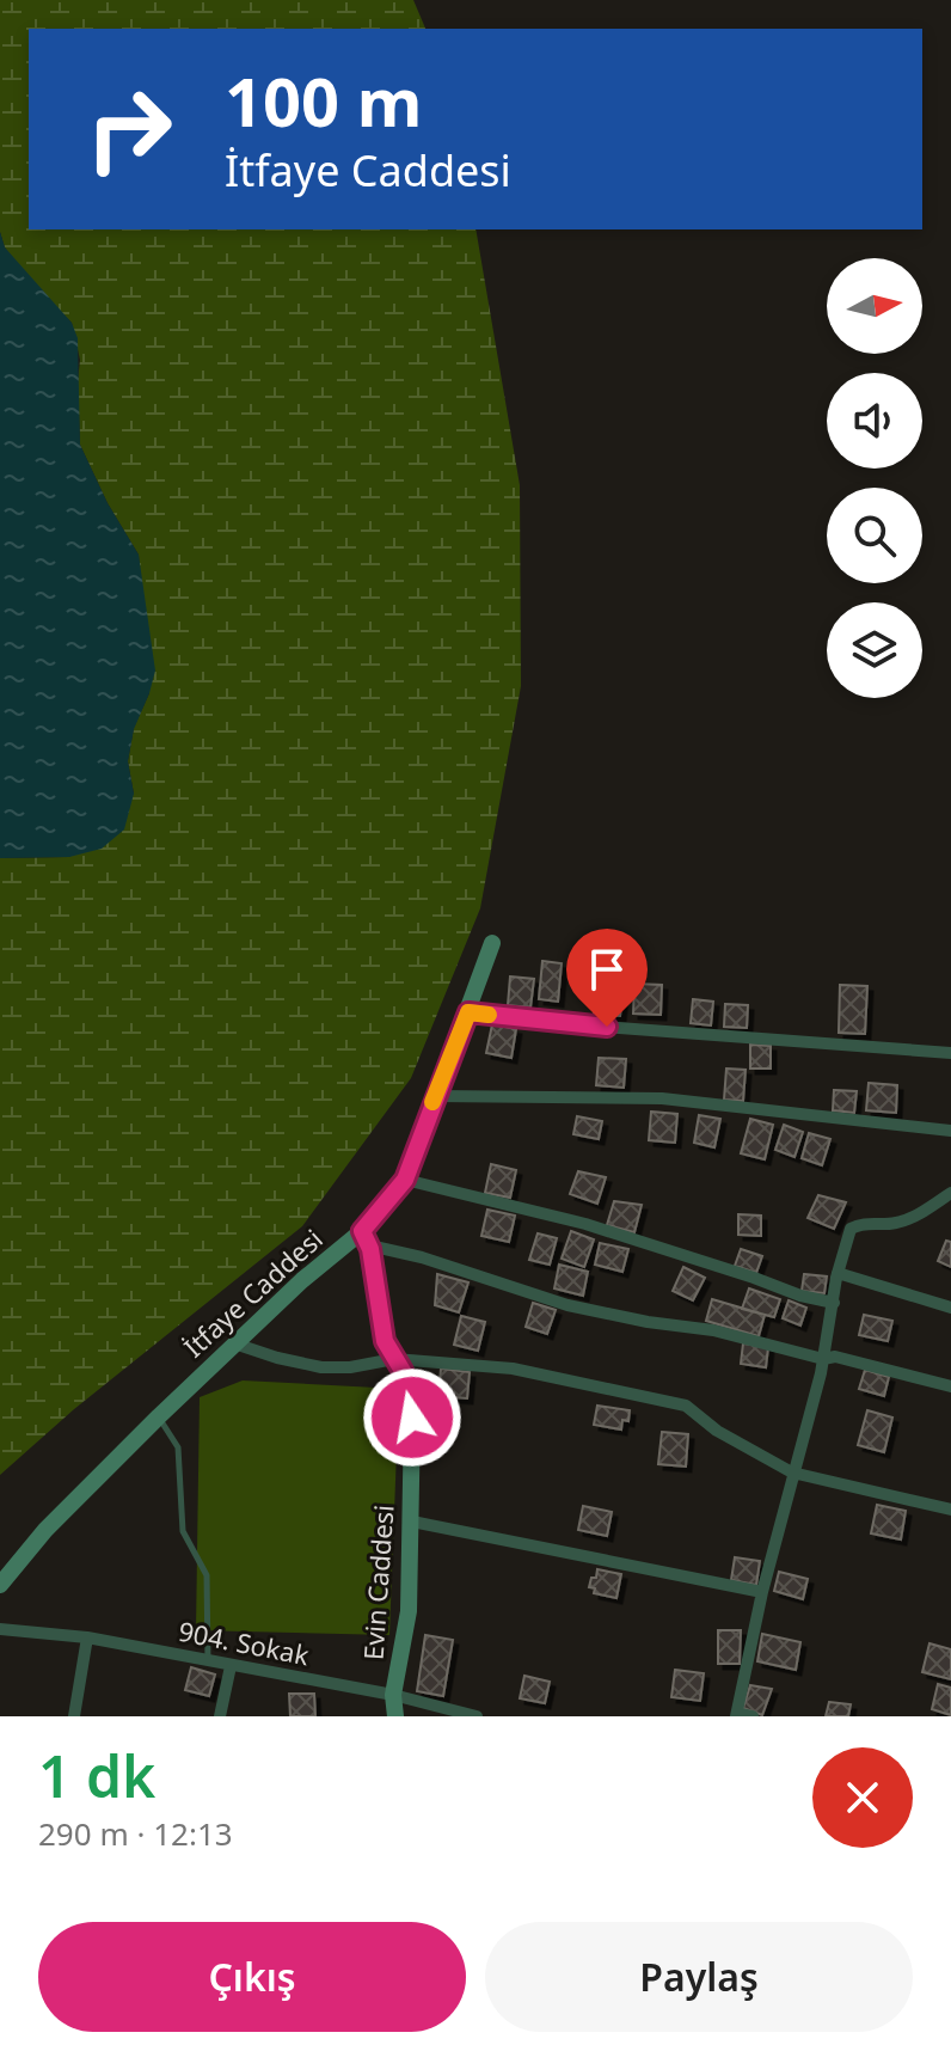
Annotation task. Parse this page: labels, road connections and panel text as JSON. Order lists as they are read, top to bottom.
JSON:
{
  "streets": {
    "street": ["İtfaye Caddesi", "Evin Caddesi", "904. Sokak"]
  },
  "crossings": [
    ["İtfaye Caddesi", "Evin Caddesi"],
    ["Evin Caddesi", "904. Sokak"]
  ],
  "north": "right",
  "page": {
    "turn": ["100 m", "İtfaye Caddesi"],
    "heading": ["1 dk", "290 m · 12:13"],
    "buttons": ["Çıkış", "Paylaş"]
  }
}
